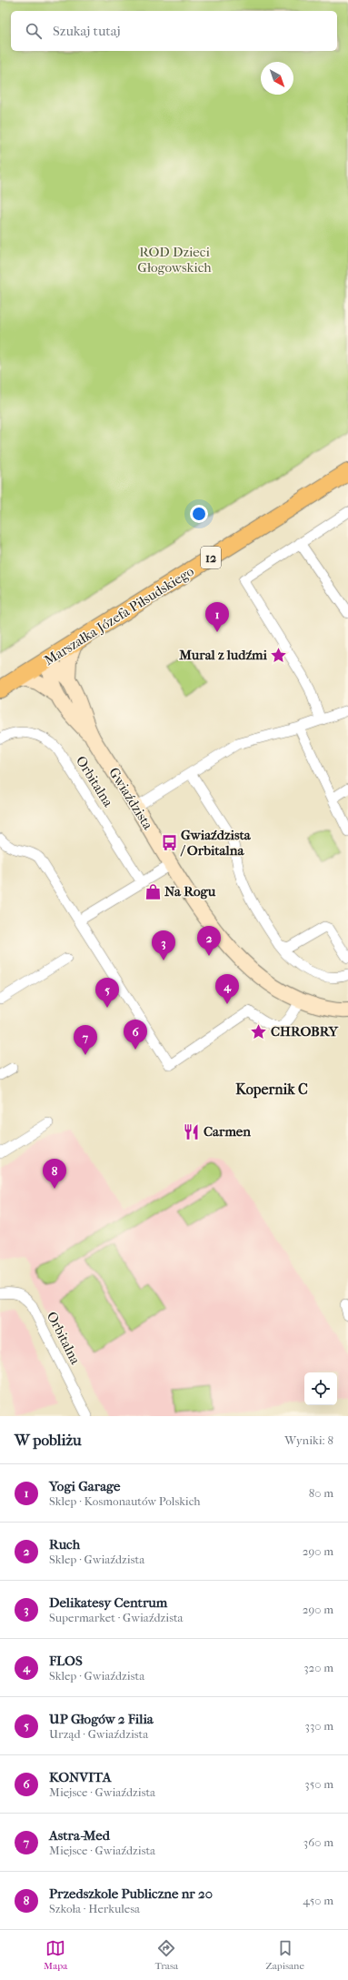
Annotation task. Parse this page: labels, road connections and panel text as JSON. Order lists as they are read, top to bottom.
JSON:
{
  "streets": {
    "main road": ["12", "Marszałka Józefa Piłsudskiego"],
    "street": ["Orbitalna", "Gwiaździsta"]
  },
  "crossings": [
    ["Marszałka Józefa Piłsudskiego", "Gwiaździsta"]
  ],
  "districts": ["Kopernik C"],
  "parks": ["ROD Dzieci Głogowskich"],
  "places": {
    "place": ["Mural z ludźmi", "CHROBRY"],
    "bus stop": ["Gwiaździsta / Orbitalna"],
    "shop": ["Na Rogu"],
    "restaurant": ["Carmen"]
  },
  "north": "bottom right",
  "page": {
    "search": "Szukaj tutaj",
    "pins": [
      "1",
      "2",
      "3",
      "4",
      "5",
      "6",
      "7",
      "8"
    ],
    "heading": ["W pobliżu", "Wyniki: 8"],
    "list": [
      {
        "mark": "1",
        "name": "Yogi Garage",
        "note": "Sklep · Kosmonautów Polskich",
        "value": "80 m"
      },
      {
        "mark": "2",
        "name": "Ruch",
        "note": "Sklep · Gwiaździsta",
        "value": "290 m"
      },
      {
        "mark": "3",
        "name": "Delikatesy Centrum",
        "note": "Supermarket · Gwiaździsta",
        "value": "290 m"
      },
      {
        "mark": "4",
        "name": "FLOS",
        "note": "Sklep · Gwiaździsta",
        "value": "320 m"
      },
      {
        "mark": "5",
        "name": "UP Głogów 2 Filia",
        "note": "Urząd · Gwiaździsta",
        "value": "330 m"
      },
      {
        "mark": "6",
        "name": "KONVITA",
        "note": "Miejsce · Gwiaździsta",
        "value": "350 m"
      },
      {
        "mark": "7",
        "name": "Astra-Med",
        "note": "Miejsce · Gwiaździsta",
        "value": "360 m"
      },
      {
        "mark": "8",
        "name": "Przedszkole Publiczne nr 20",
        "note": "Szkoła · Herkulesa",
        "value": "450 m"
      }
    ],
    "nav": ["Mapa", "Trasa", "Zapisane"]
  }
}
